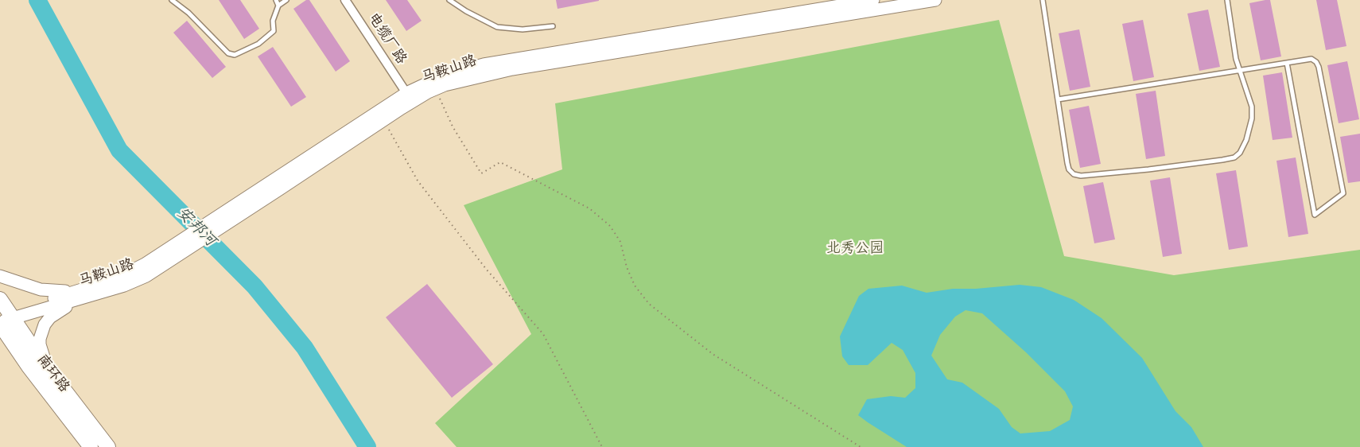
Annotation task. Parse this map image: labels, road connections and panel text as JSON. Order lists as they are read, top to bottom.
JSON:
{
  "streets": {
    "highway": ["南环路"],
    "main road": ["马鞍山路"],
    "street": ["电缆厂路"]
  },
  "crossings": [
    ["电缆厂路", "马鞍山路"],
    ["马鞍山路", "南环路"]
  ],
  "water": ["安邦河"],
  "parks": ["北秀公园"]
}
